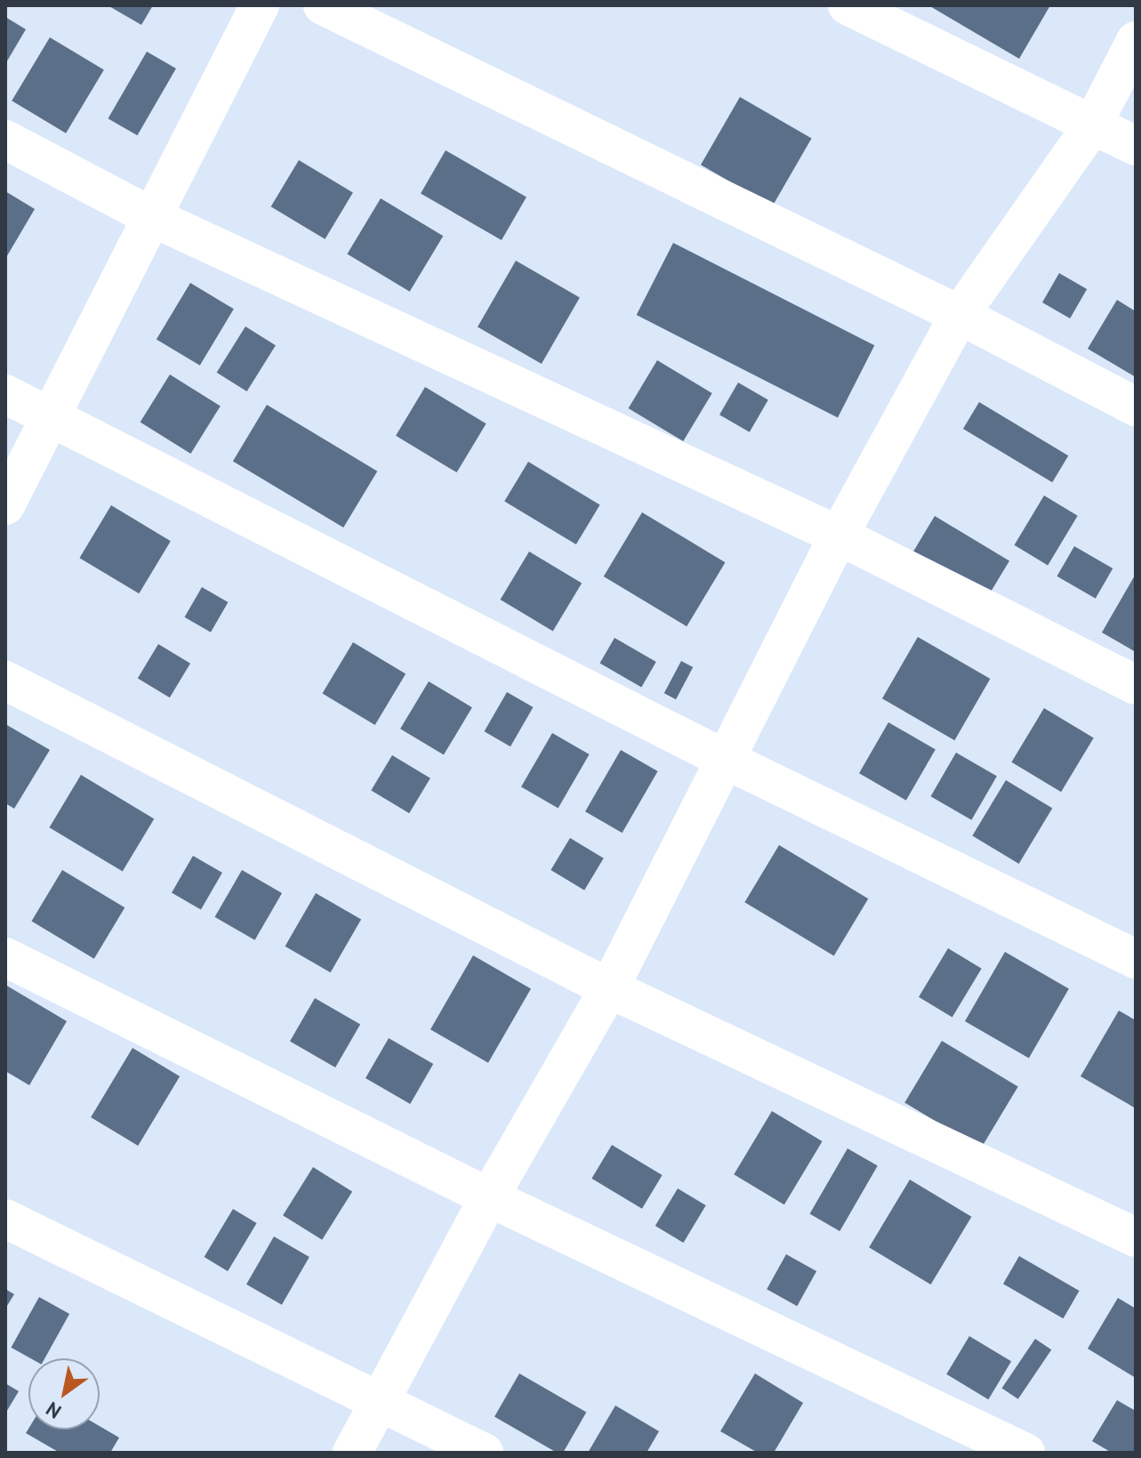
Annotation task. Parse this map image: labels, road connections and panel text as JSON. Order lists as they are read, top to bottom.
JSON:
{
  "north": "bottom left"
}
